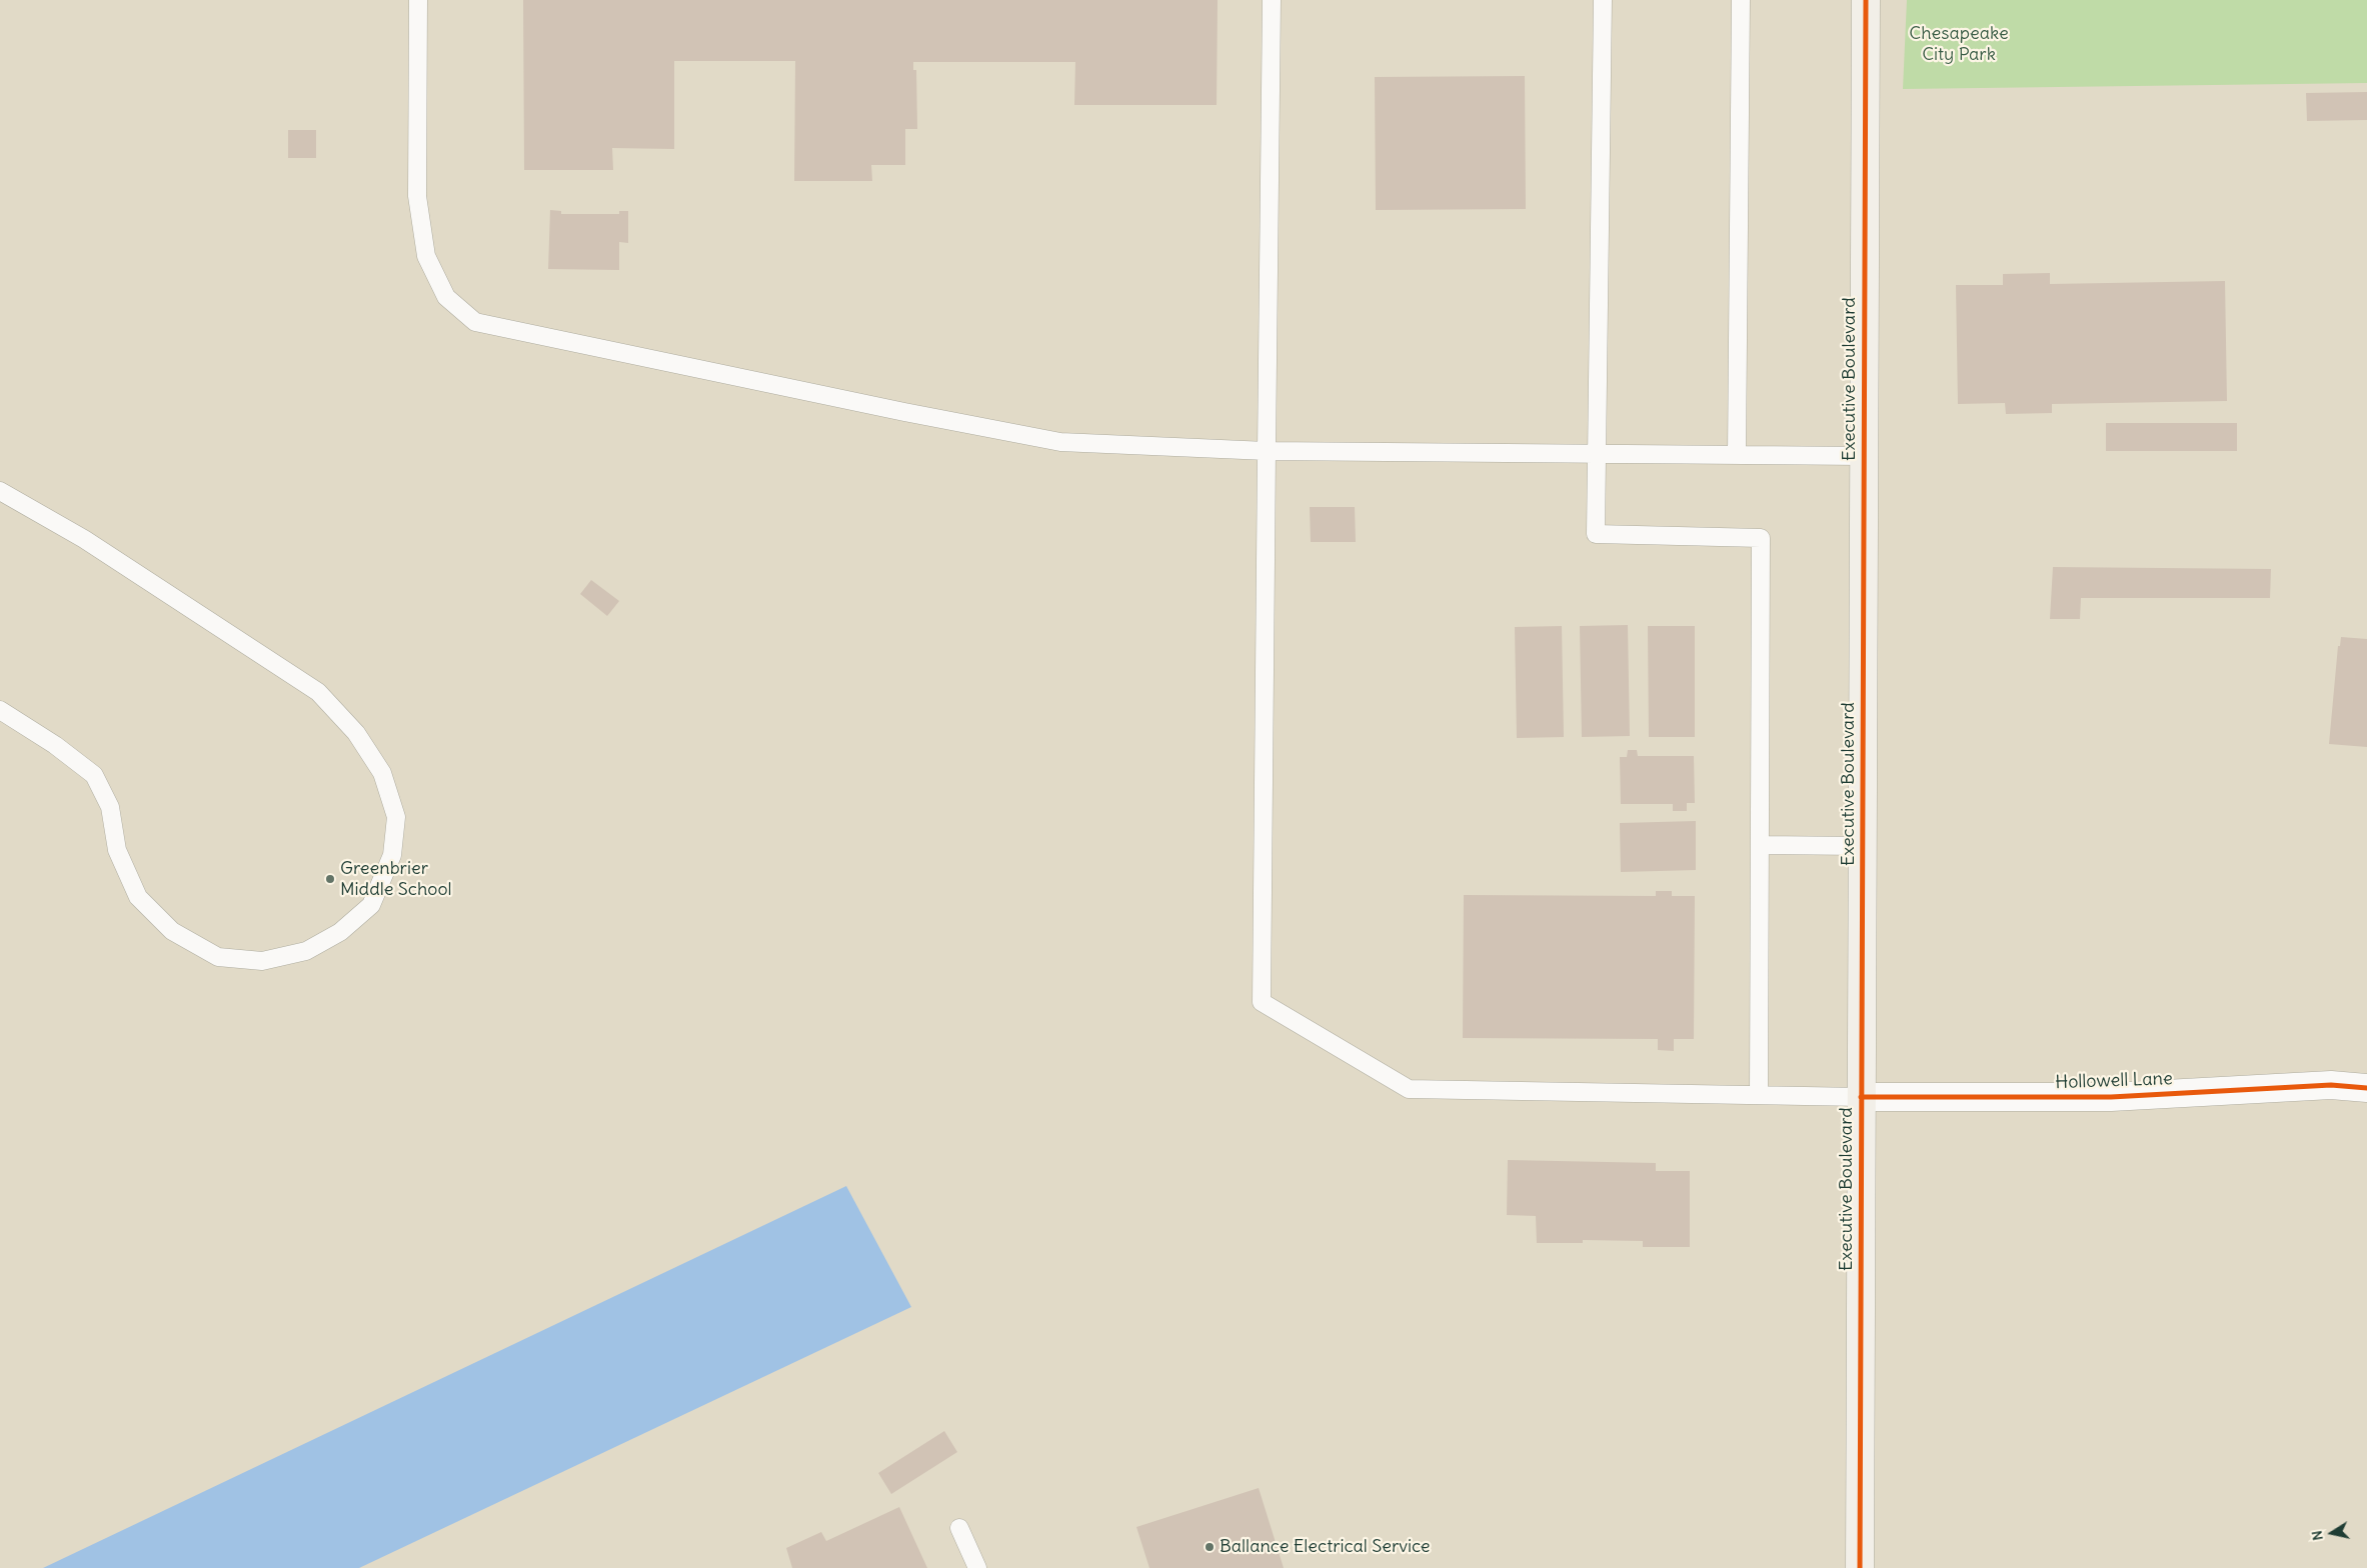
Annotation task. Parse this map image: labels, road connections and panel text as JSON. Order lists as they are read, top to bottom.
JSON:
{
  "streets": {
    "street": ["Executive Boulevard", "Hollowell Lane"]
  },
  "crossings": [
    ["Executive Boulevard", "Hollowell Lane"]
  ],
  "parks": ["Chesapeake City Park"],
  "places": ["Greenbrier Middle School", "Ballance Electrical Service"],
  "north": "left"
}
